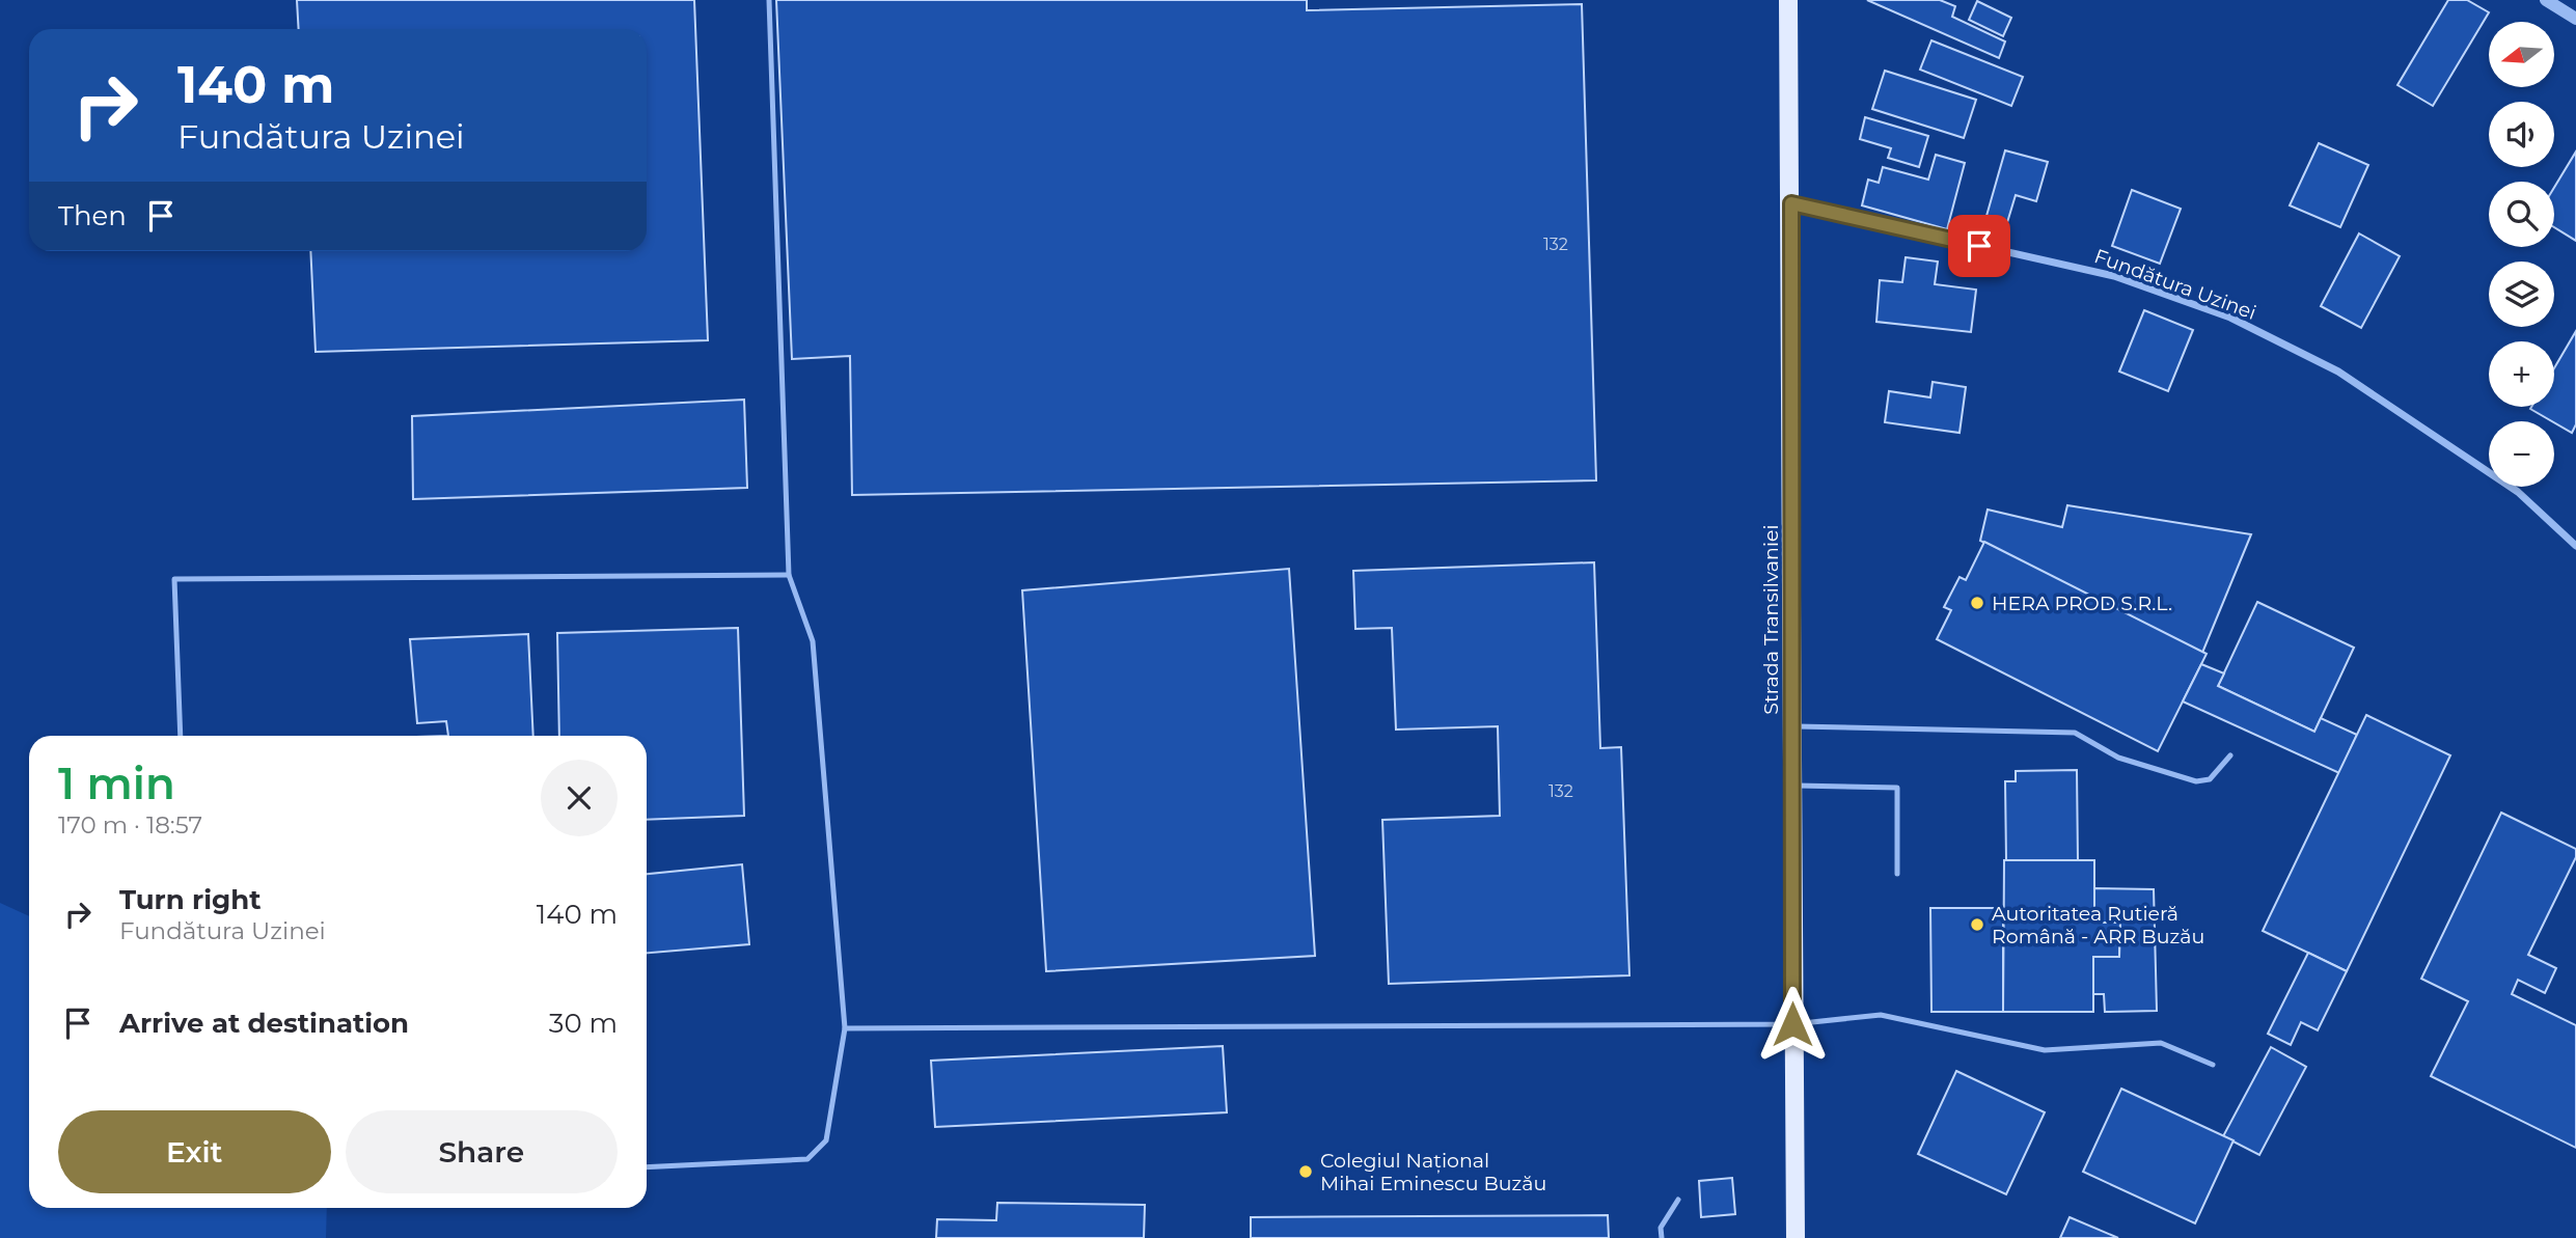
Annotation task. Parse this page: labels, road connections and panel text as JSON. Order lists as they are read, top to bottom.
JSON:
{
  "streets": {
    "main road": ["Strada Transilvaniei"],
    "street": ["Fundătura Uzinei"]
  },
  "crossings": [
    ["Fundătura Uzinei", "Strada Transilvaniei"]
  ],
  "places": ["HERA PROD S.R.L.", "Autoritatea Rutieră Română - ARR Buzău", "Colegiul Național Mihai Eminescu Buzău"],
  "house_numbers": ["132", "132"],
  "north": "left",
  "page": {
    "map_buttons": ["+", "−"],
    "turn": ["140 m", "Fundătura Uzinei"],
    "then": "Then",
    "heading": ["1 min", "170 m · 18:57"],
    "list": [
      {
        "name": "Turn right",
        "note": "Fundătura Uzinei",
        "value": "140 m"
      },
      {
        "name": "Arrive at destination",
        "value": "30 m"
      }
    ],
    "buttons": ["Exit", "Share"]
  }
}
